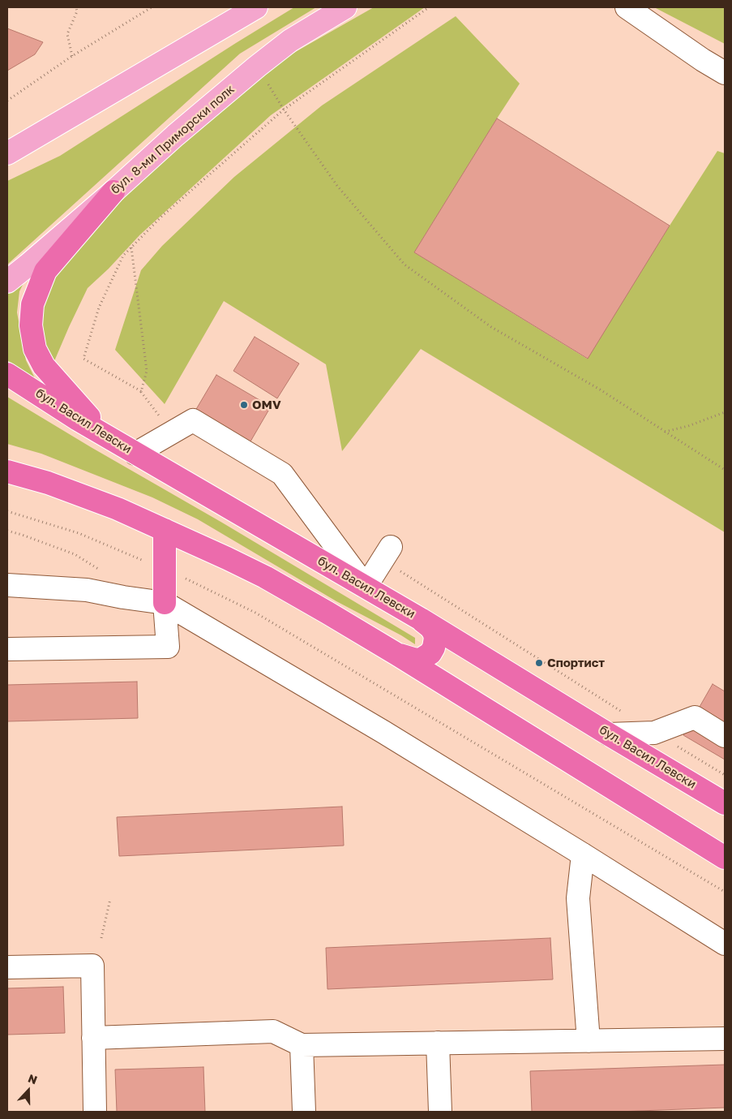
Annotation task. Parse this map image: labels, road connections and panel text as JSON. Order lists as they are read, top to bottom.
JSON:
{
  "streets": {
    "highway": ["бул. Васил Левски"],
    "main road": ["бул. 8-ми Приморски полк"]
  },
  "places": ["OMV", "Спортист"],
  "north": "top"
}
